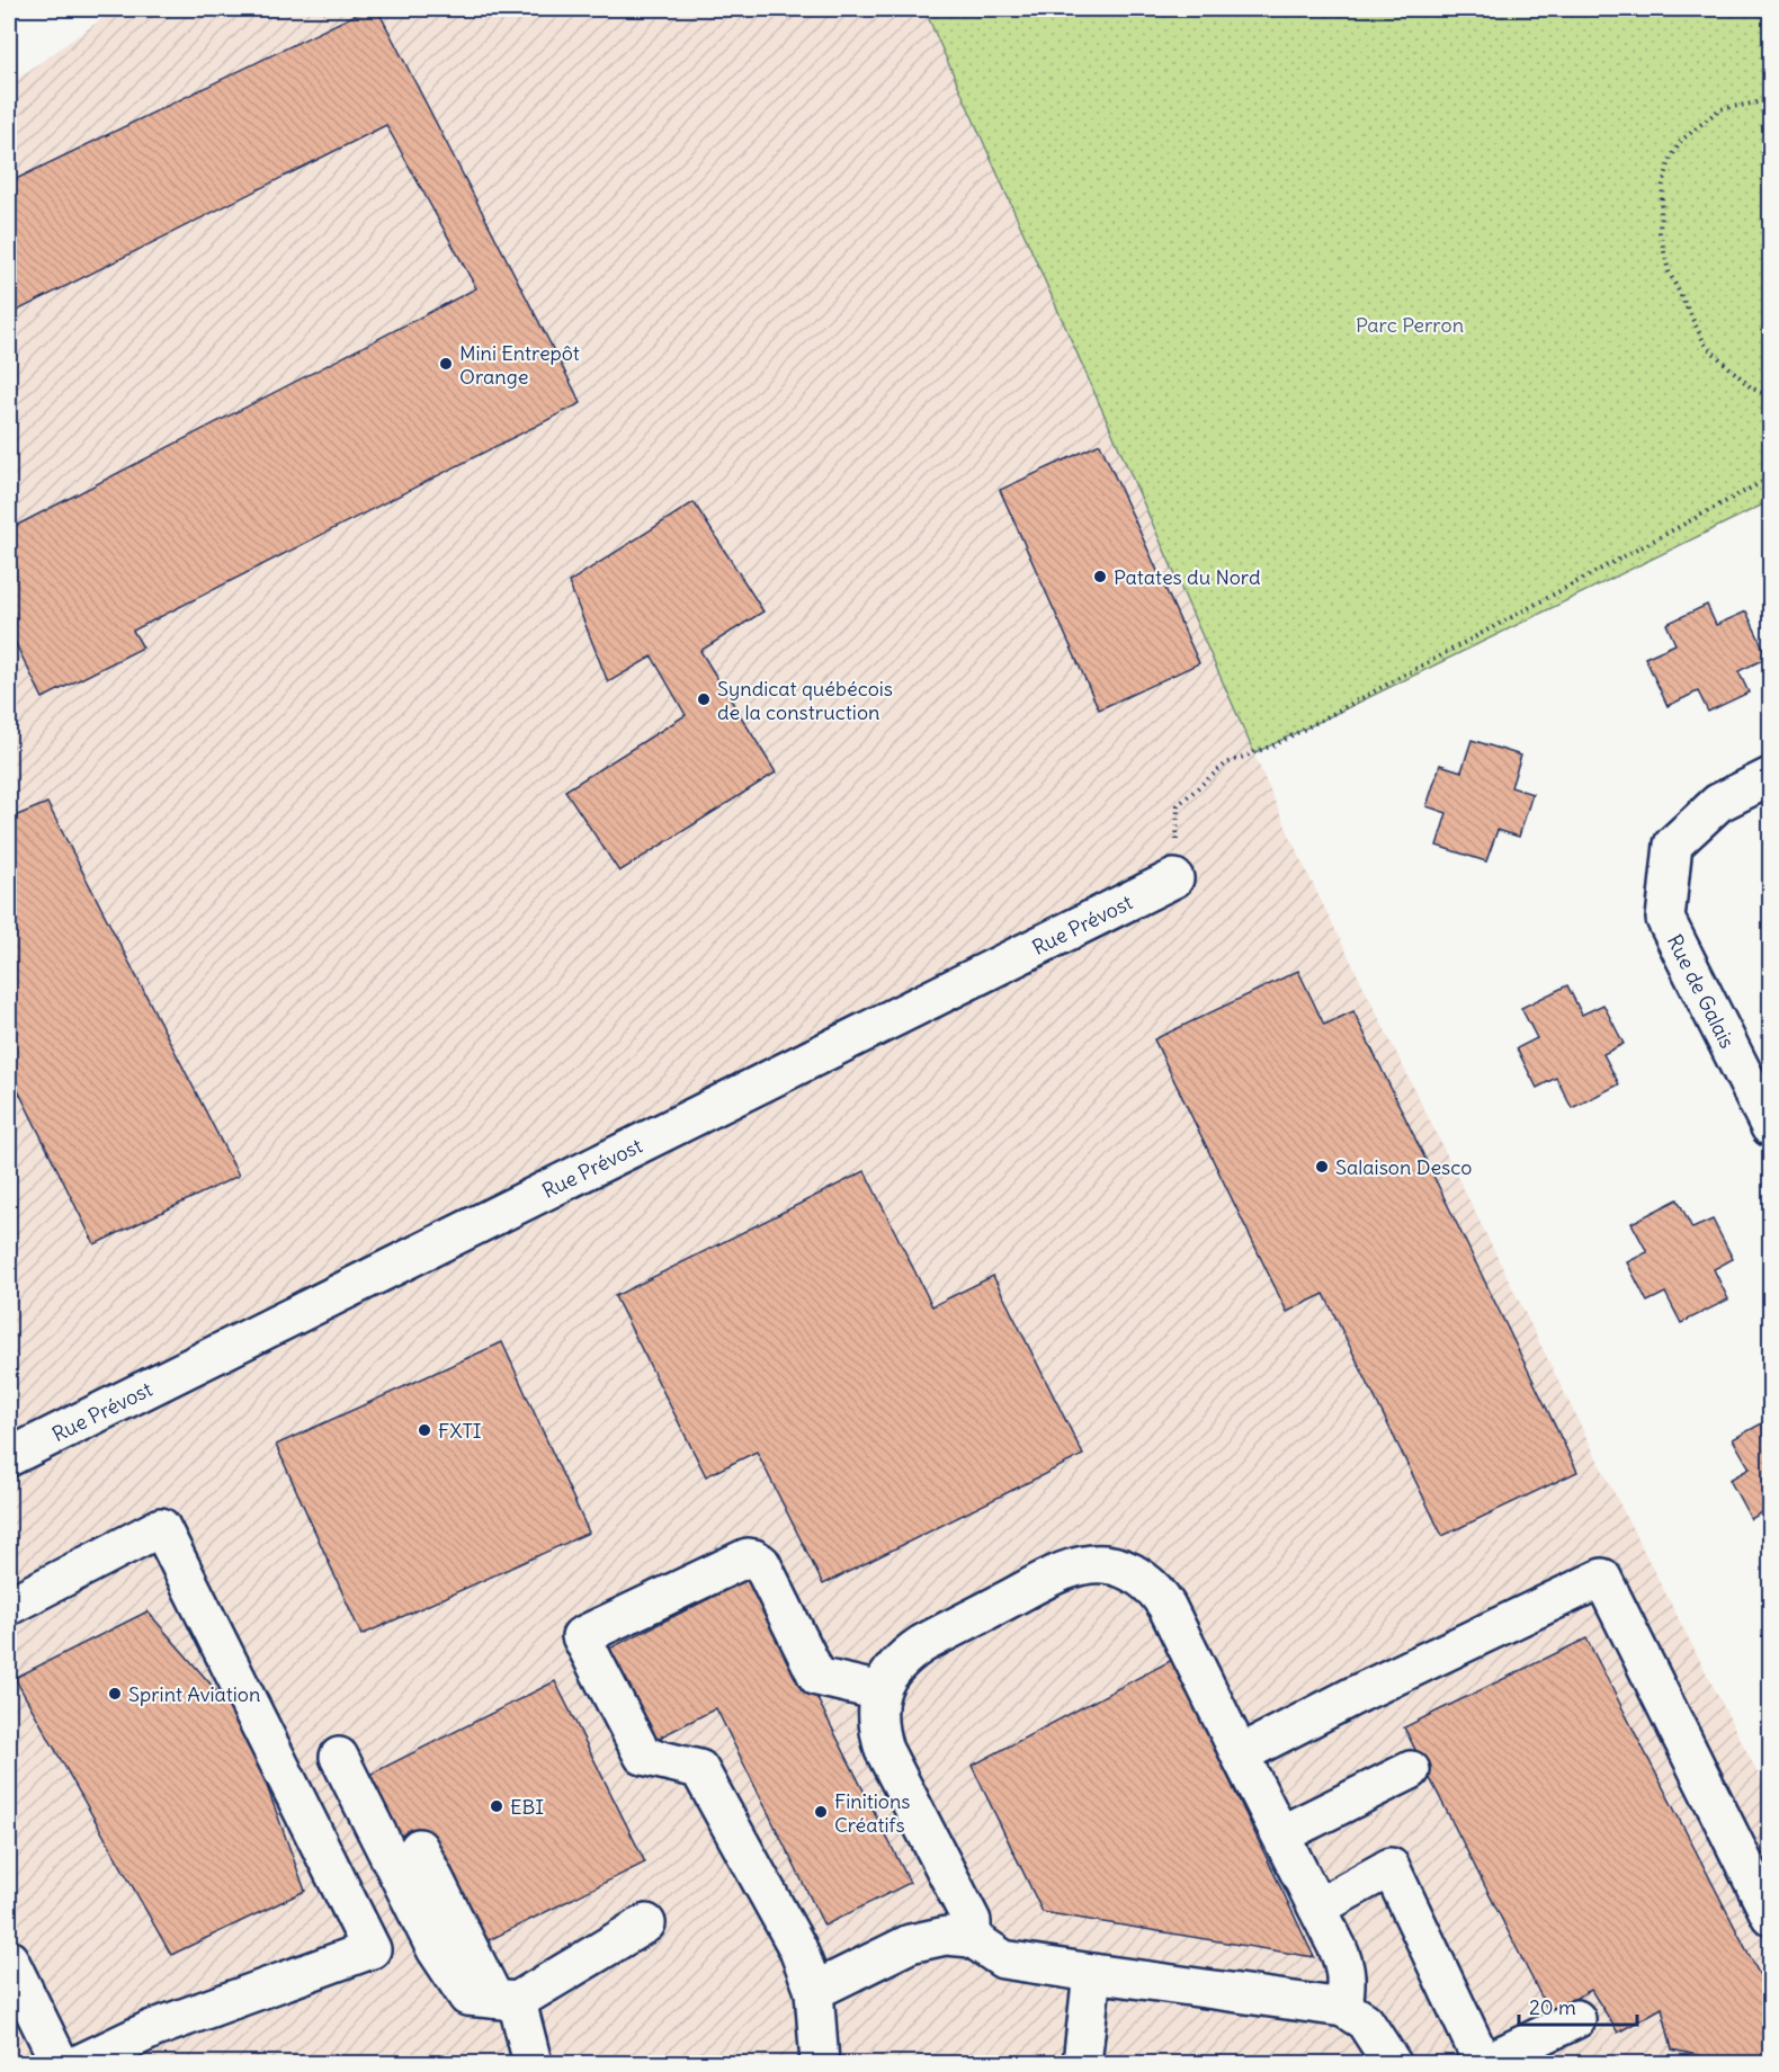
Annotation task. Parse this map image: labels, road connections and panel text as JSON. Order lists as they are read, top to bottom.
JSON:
{
  "streets": {
    "street": ["Rue Prévost", "Rue de Galais"]
  },
  "parks": ["Parc Perron"],
  "places": [
    "Mini Entrepôt Orange",
    "Patates du Nord",
    "Syndicat québécois de la construction",
    "Salaison Desco",
    "FXTI",
    "Sprint Aviation",
    "EBI",
    "Finitions Créatifs"
  ],
  "scale_bar": "20 m"
}
